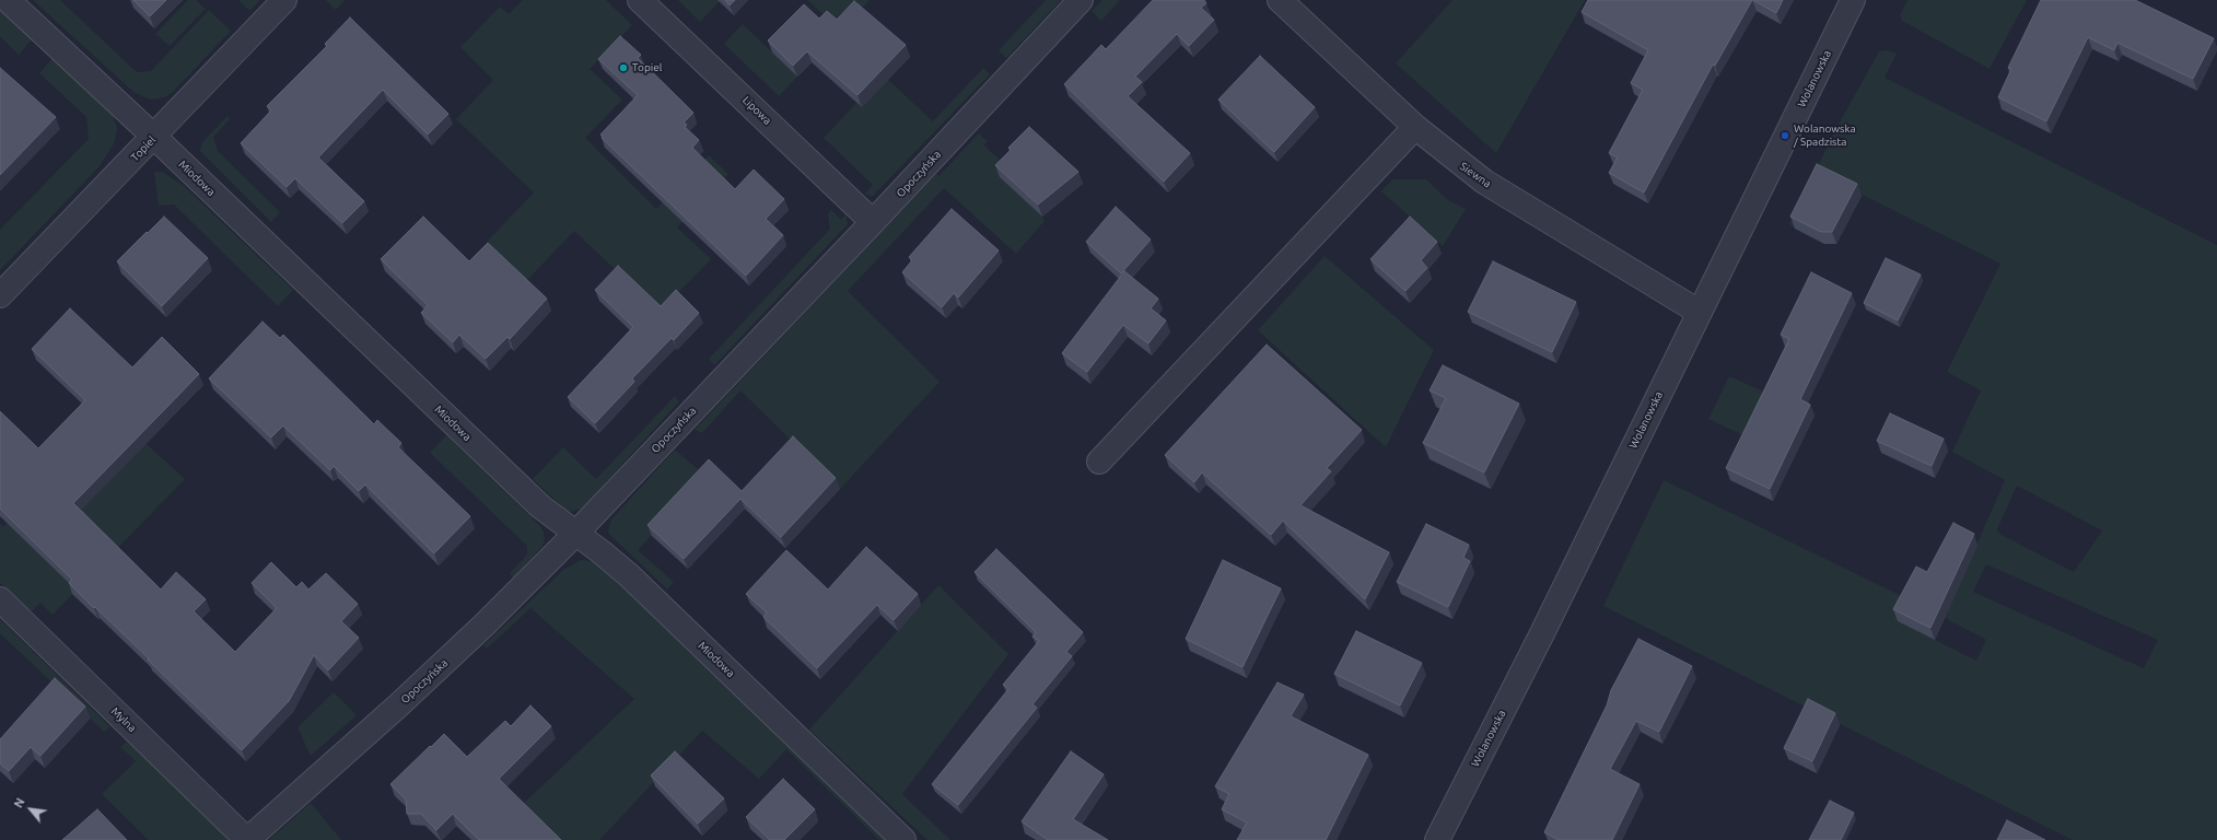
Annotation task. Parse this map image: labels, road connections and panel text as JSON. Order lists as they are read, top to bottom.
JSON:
{
  "streets": {
    "street": [
      "Wolanowska",
      "Lipowa",
      "Topiel",
      "Opoczyńska",
      "Siewna",
      "Miodowa",
      "Mylna"
    ]
  },
  "crossings": [
    ["Wolanowska", "Siewna"],
    ["Lipowa", "Opoczyńska"],
    ["Topiel", "Miodowa"],
    ["Opoczyńska", "Miodowa"],
    ["Opoczyńska", "Mylna"]
  ],
  "places": ["Topiel", "Wolanowska / Spadzista"],
  "north": "top left"
}
